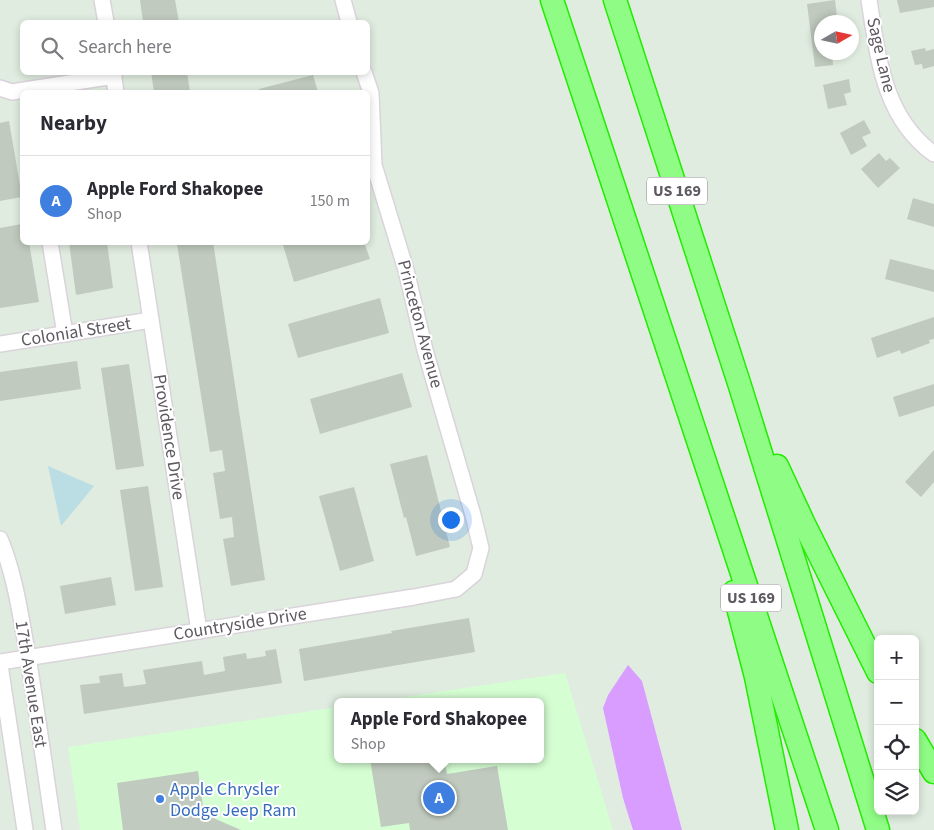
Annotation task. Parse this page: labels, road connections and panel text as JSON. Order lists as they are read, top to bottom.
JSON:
{
  "streets": {
    "highway": ["US 169"],
    "street": [
      "Sage Lane",
      "Princeton Avenue",
      "Colonial Street",
      "Providence Drive",
      "Countryside Drive",
      "17th Avenue East"
    ]
  },
  "crossings": [
    ["Princeton Avenue", "Countryside Drive"],
    ["Colonial Street", "Providence Drive"],
    ["Providence Drive", "Countryside Drive"],
    ["Countryside Drive", "17th Avenue East"]
  ],
  "places": ["Apple Chrysler Dodge Jeep Ram"],
  "north": "right",
  "page": {
    "search": "Search here",
    "heading": "Nearby",
    "list": [
      {
        "mark": "A",
        "name": "Apple Ford Shakopee",
        "note": "Shop",
        "value": "150 m"
      }
    ],
    "map_buttons": ["+", "−"],
    "popup": ["Apple Ford Shakopee", "Shop"],
    "pins": "A"
  }
}
